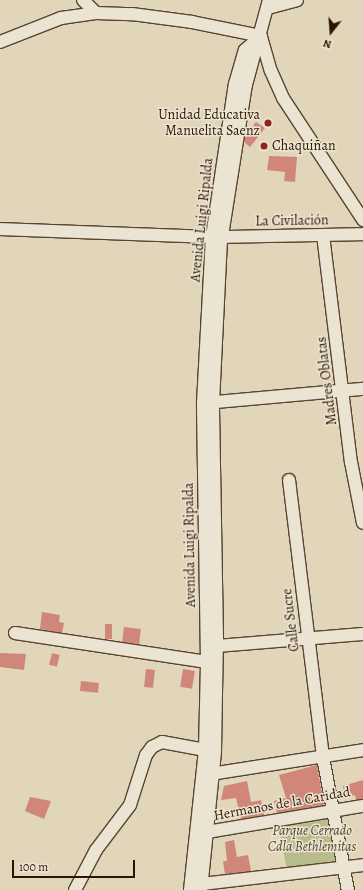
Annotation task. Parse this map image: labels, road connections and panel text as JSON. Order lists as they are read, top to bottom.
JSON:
{
  "streets": {
    "street": [
      "Avenida Luigi Ripalda",
      "La Civilación",
      "Madres Oblatas",
      "Calle Sucre",
      "Hermanos de la Caridad"
    ]
  },
  "crossings": [
    ["Avenida Luigi Ripalda", "La Civilación"],
    ["Avenida Luigi Ripalda", "Hermanos de la Caridad"],
    ["La Civilación", "Madres Oblatas"],
    ["Calle Sucre", "Hermanos de la Caridad"]
  ],
  "parks": ["Parque Cerrado Cdla Bethlemitas"],
  "places": ["Unidad Educativa Manuelita Saenz", "Chaquiñan"],
  "scale_bar": "100 m",
  "north": "bottom"
}
